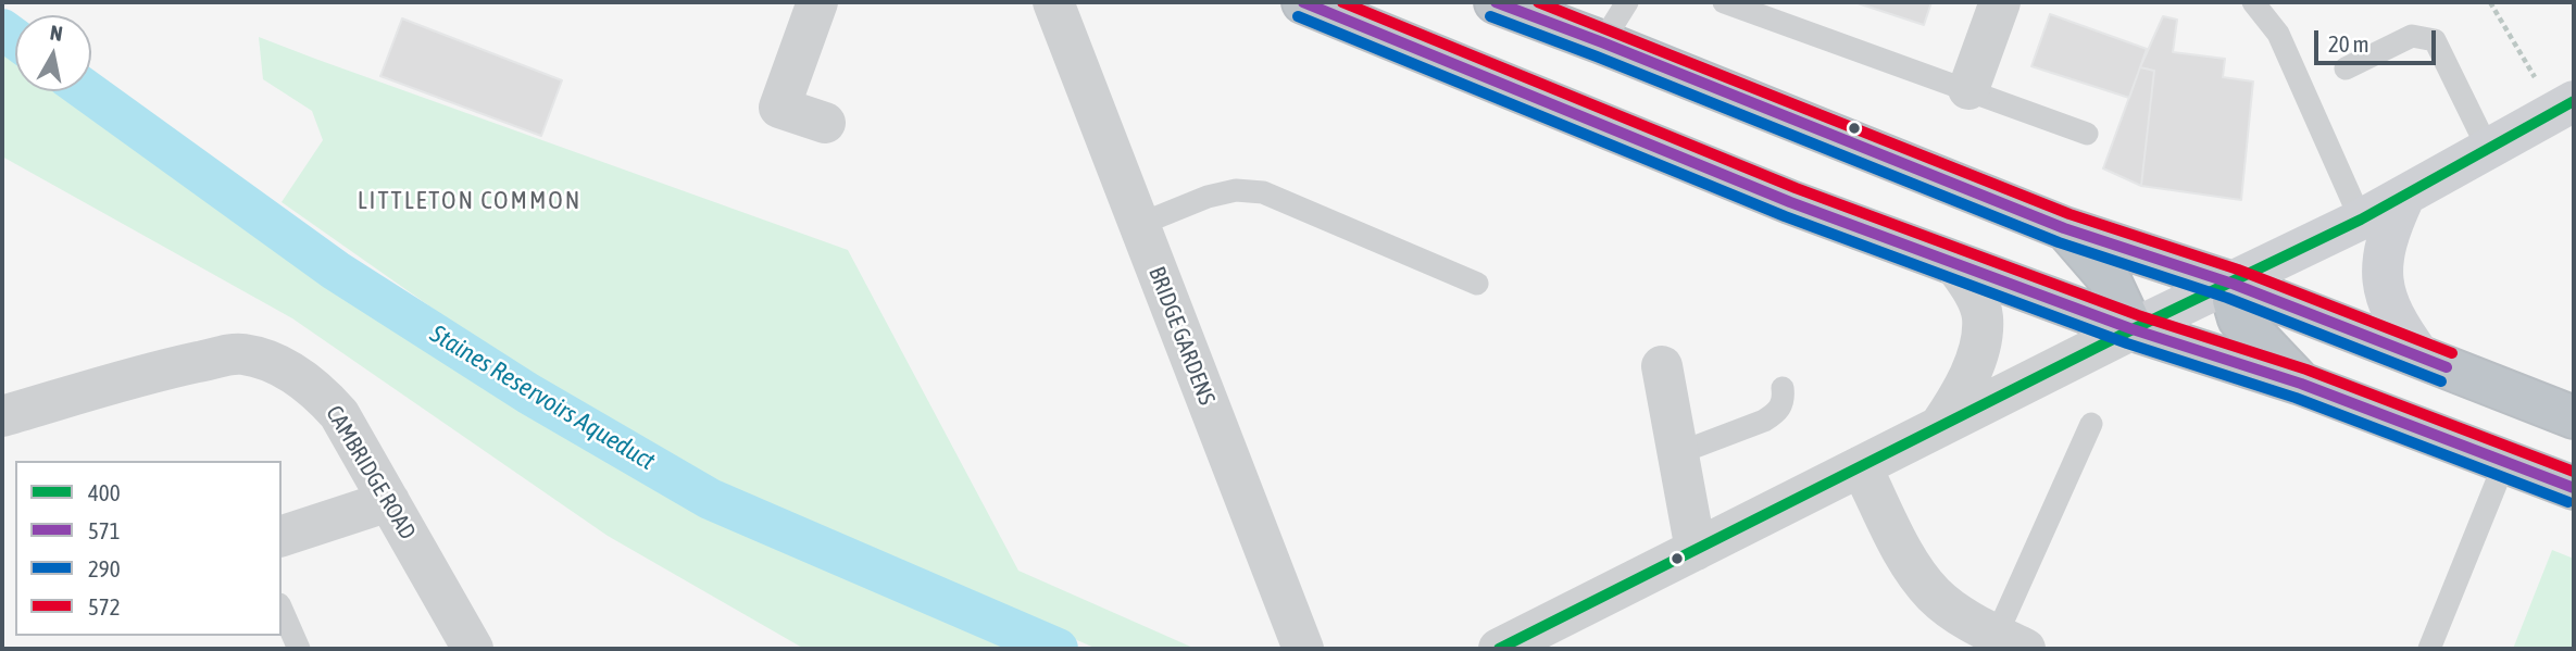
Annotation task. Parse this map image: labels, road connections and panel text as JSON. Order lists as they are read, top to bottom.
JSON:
{
  "streets": {
    "street": ["BRIDGE GARDENS", "CAMBRIDGE ROAD"]
  },
  "districts": ["LITTLETON COMMON"],
  "water": ["Staines Reservoirs Aqueduct"],
  "lines": [
    "transit line 571",
    "transit line 572",
    "transit line 290",
    "transit line 400"
  ],
  "legend": [
    "400",
    "571",
    "290",
    "572"
  ],
  "scale_bar": "20 m",
  "north": "top"
}
